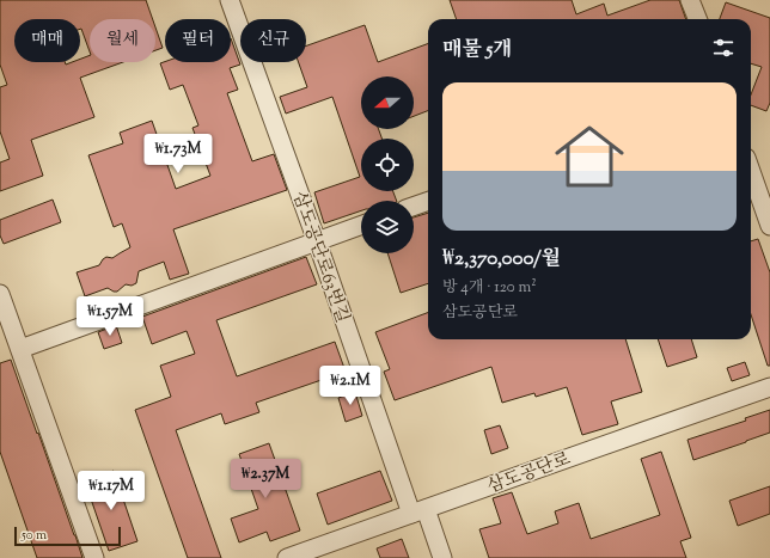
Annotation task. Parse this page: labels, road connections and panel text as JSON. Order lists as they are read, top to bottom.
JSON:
{
  "streets": {
    "street": ["삼도공단로63번길", "삼도공단로"]
  },
  "crossings": [
    ["삼도공단로63번길", "삼도공단로"]
  ],
  "scale_bar": "50 m",
  "north": "left",
  "page": {
    "chip": [
      "매매",
      "월세",
      "필터",
      "신규"
    ],
    "heading": "매물 5개",
    "list": [
      {
        "name": "₩2,370,000/월",
        "note": "방 4개 · 120 m² · 삼도공단로"
      }
    ],
    "price": [
      "₩1.73M",
      "₩1.57M",
      "₩2.1M",
      "₩2.37M",
      "₩1.17M"
    ],
    "scale": "50 m"
  }
}
